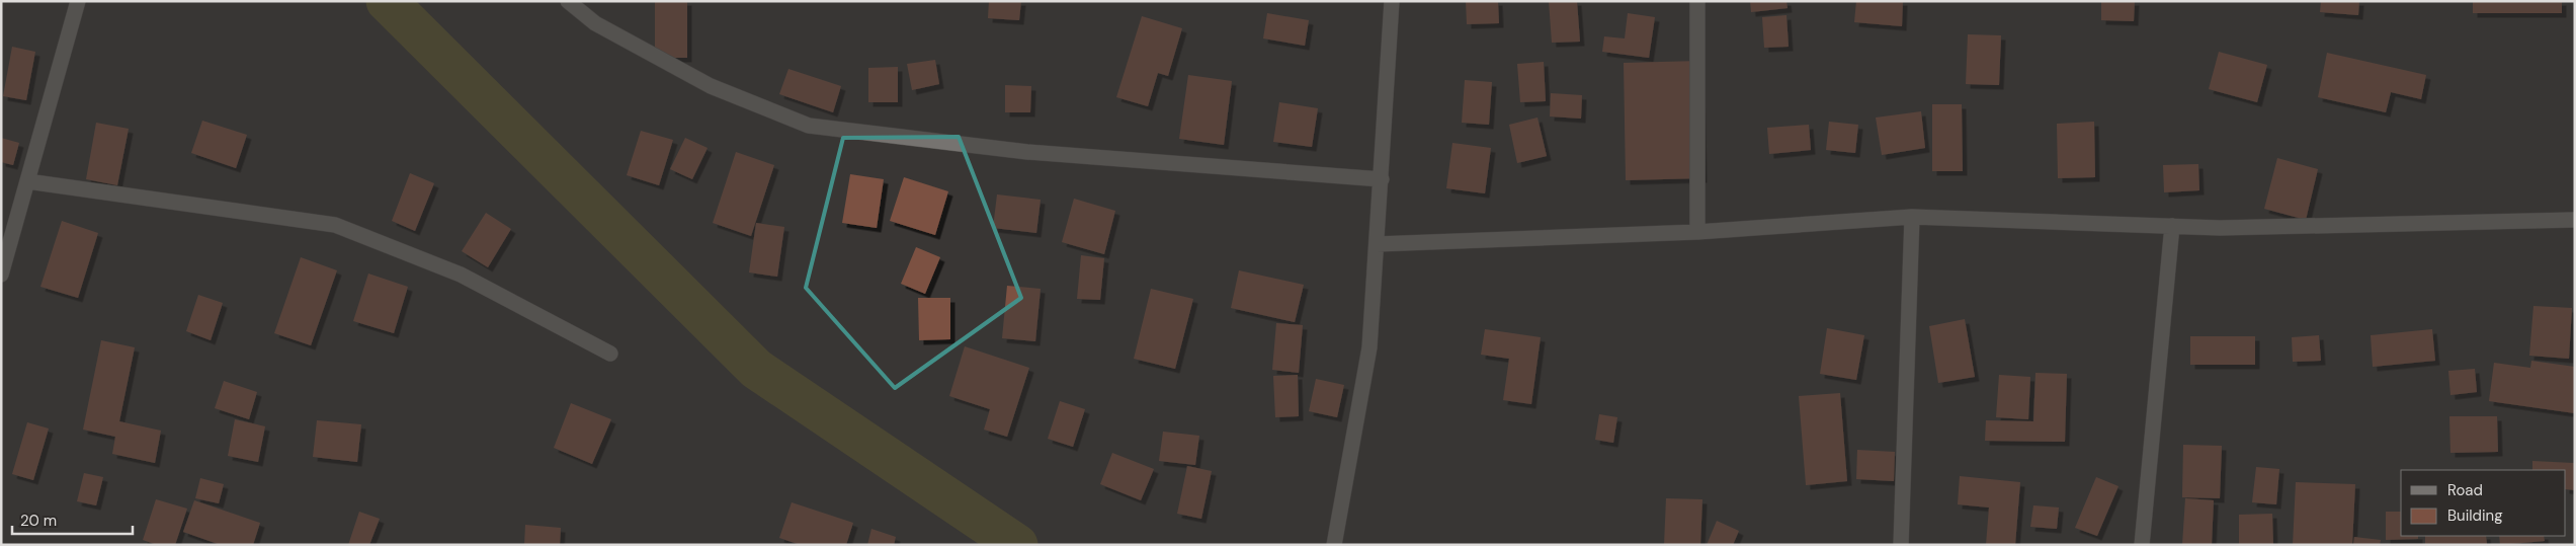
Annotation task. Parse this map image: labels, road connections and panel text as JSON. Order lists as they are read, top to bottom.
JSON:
{
  "legend": ["Road", "Building"],
  "scale_bar": "20 m"
}
